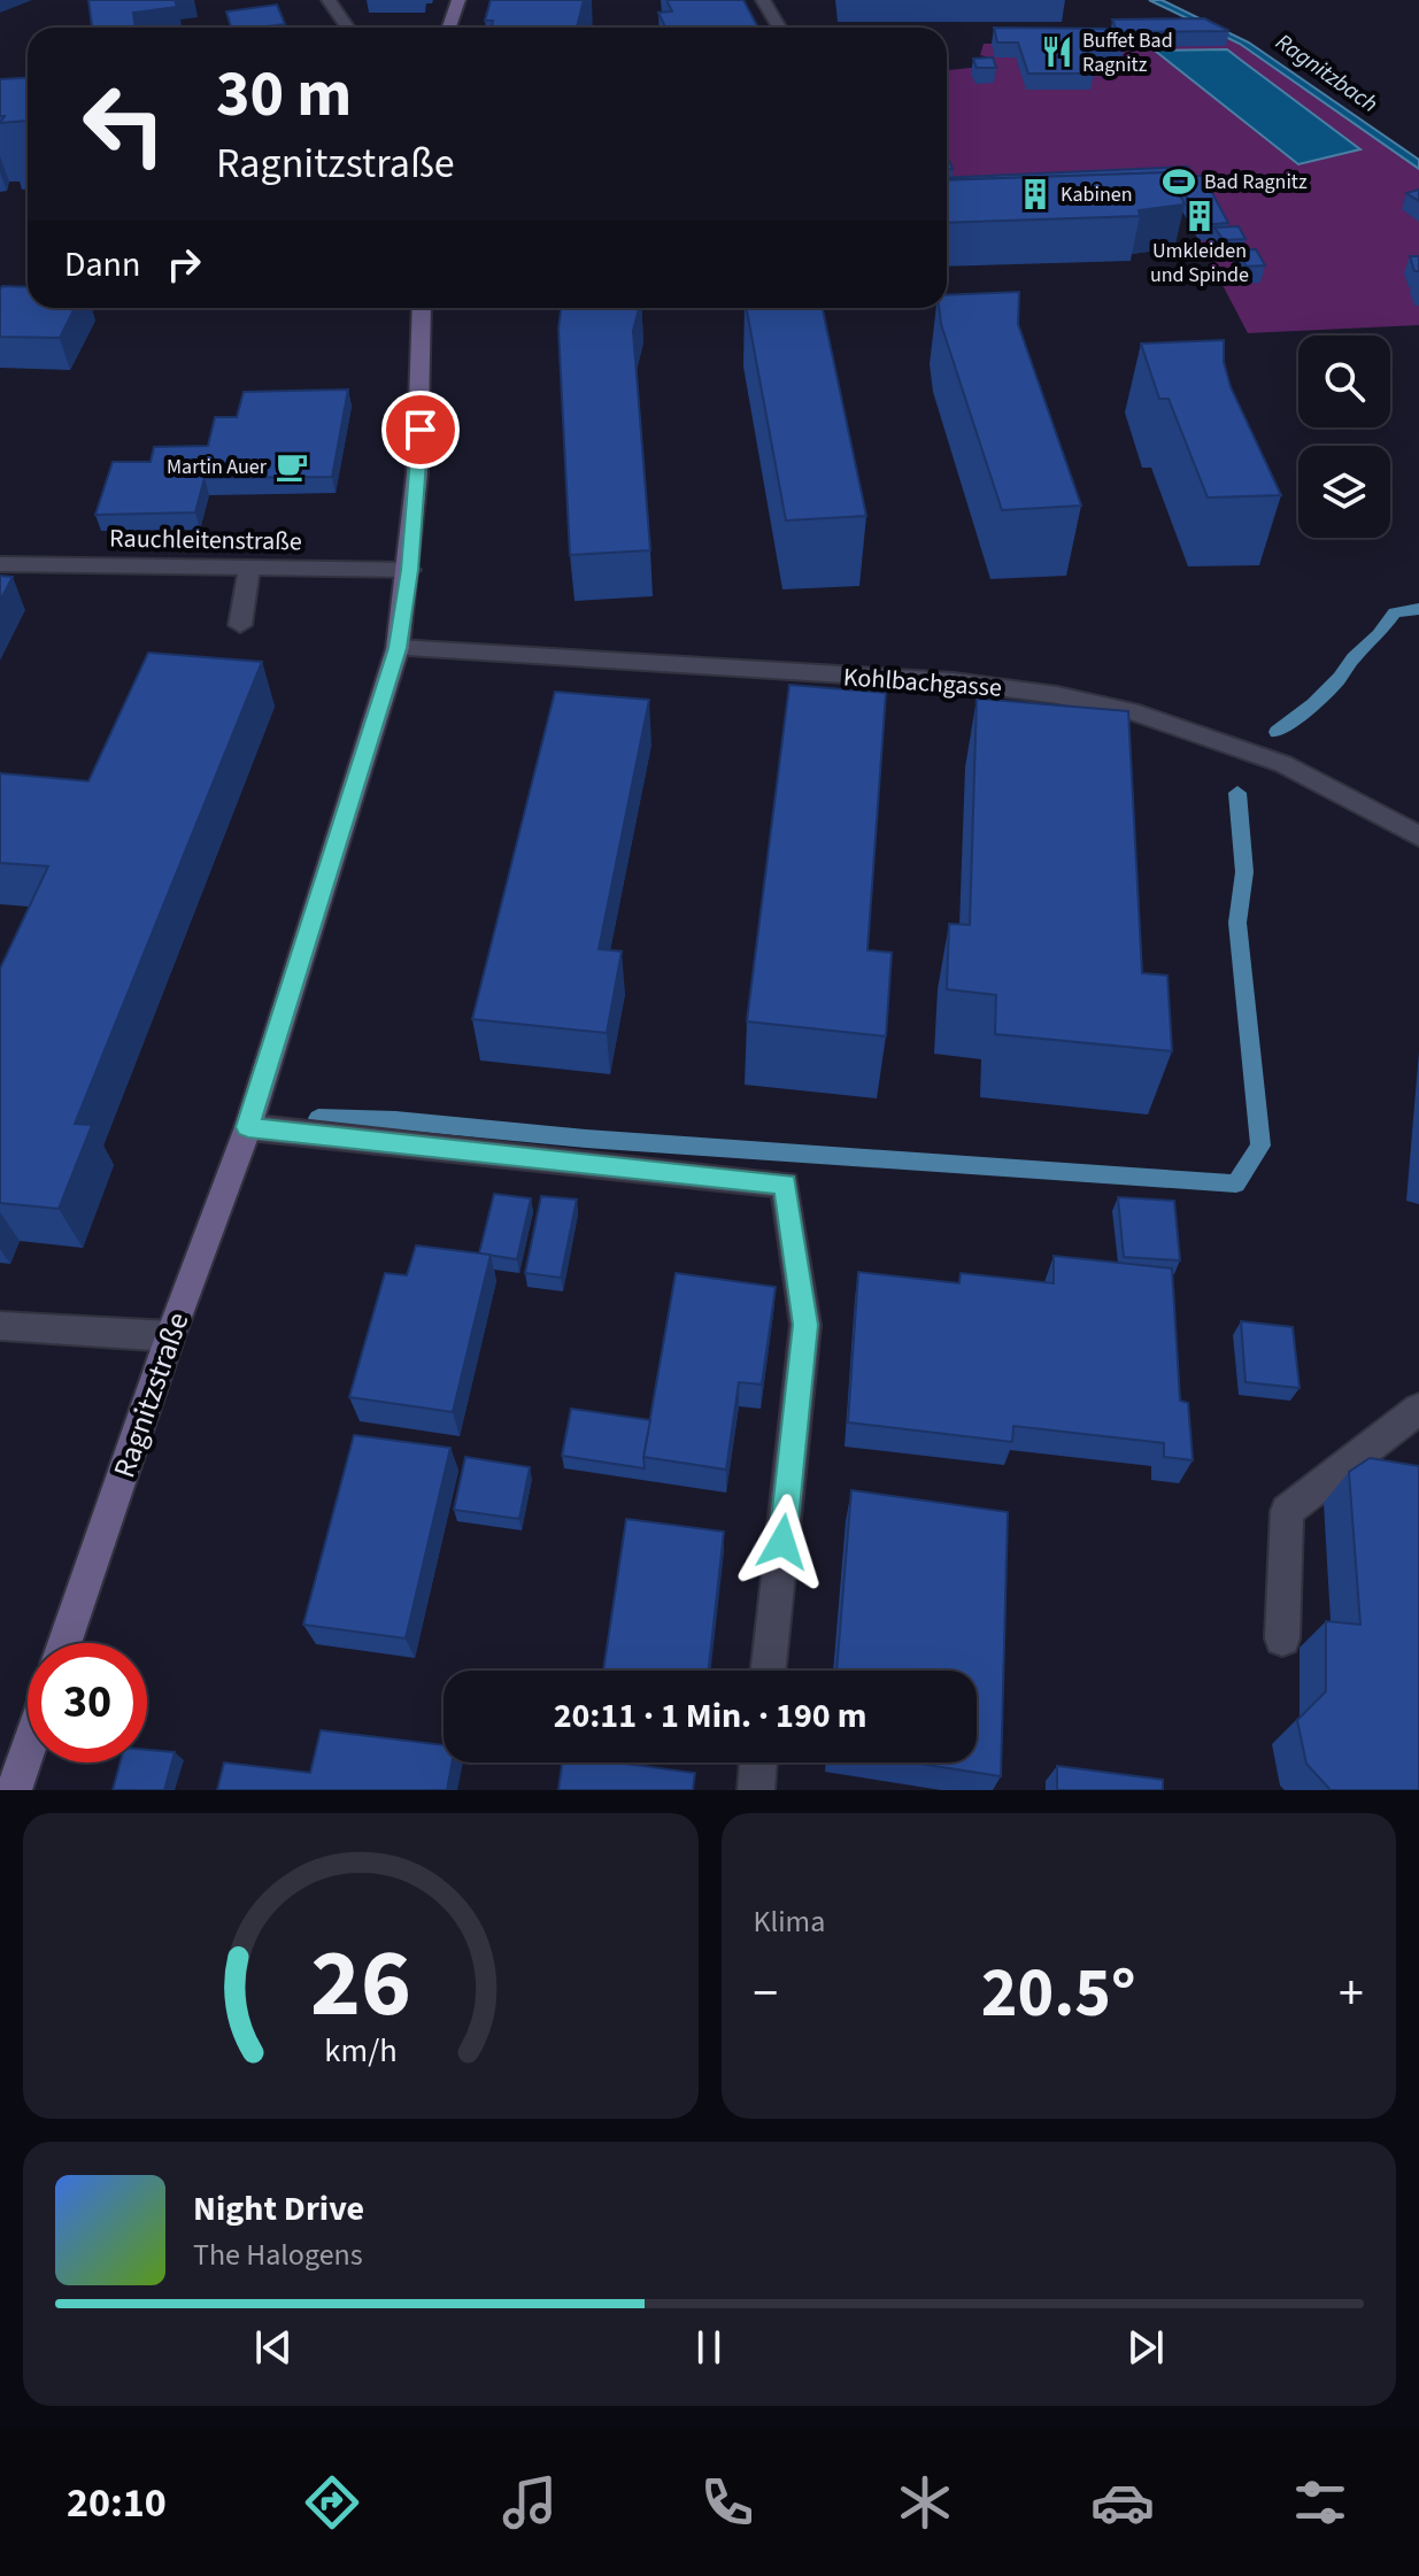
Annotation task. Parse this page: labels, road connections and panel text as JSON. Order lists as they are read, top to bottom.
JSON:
{
  "streets": {
    "main road": ["Ragnitzstraße"],
    "street": ["Rauchleitenstraße", "Kohlbachgasse"]
  },
  "crossings": [
    ["Rauchleitenstraße", "Ragnitzstraße"],
    ["Kohlbachgasse", "Ragnitzstraße"]
  ],
  "water": ["Ragnitzbach"],
  "places": {
    "restaurant": ["Buffet Bad Ragnitz"],
    "sports": ["Bad Ragnitz"],
    "building": ["Kabinen", "Umkleiden und Spinde"],
    "cafe": ["Martin Auer"]
  },
  "page": {
    "turn": ["30 m", "Ragnitzstraße"],
    "then": "Dann",
    "limit": "30",
    "trip": "20:11 · 1 Min. · 190 m",
    "tile": "Klima",
    "heat": ["−", "20.5°", "+"],
    "song": ["Night Drive", "The Halogens"],
    "tabs": "20:10",
    "gauge": ["26", "km/h"]
  }
}
